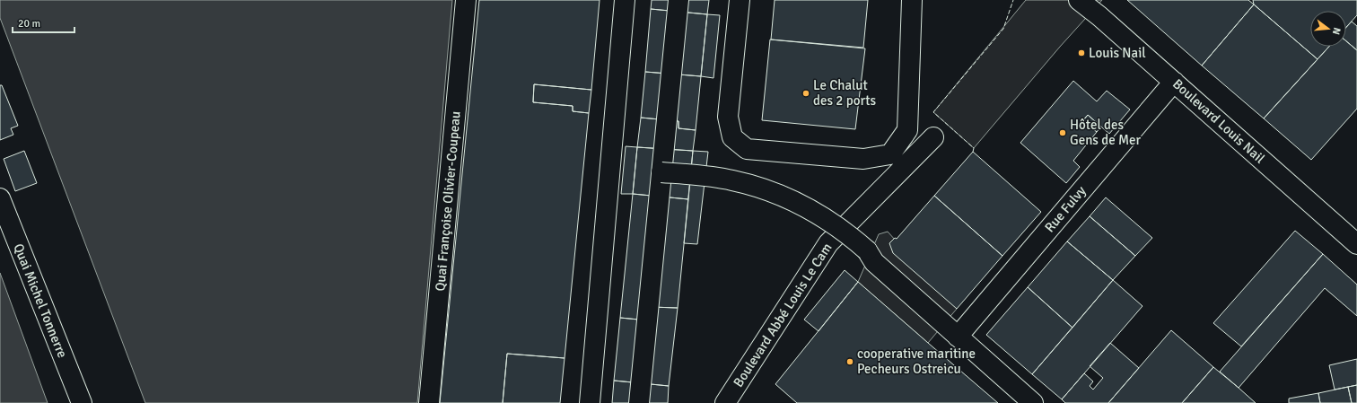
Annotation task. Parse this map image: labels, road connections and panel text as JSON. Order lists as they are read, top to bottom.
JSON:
{
  "streets": {
    "street": [
      "Boulevard Louis Nail",
      "Quai Françoise Olivier-Coupeau",
      "Rue Fulvy",
      "Quai Michel Tonnerre",
      "Boulevard Abbé Louis Le Cam"
    ]
  },
  "crossings": [
    ["Boulevard Louis Nail", "Rue Fulvy"]
  ],
  "places": [
    "Louis Nail",
    "Le Chalut des 2 ports",
    "Hôtel des Gens de Mer",
    "cooperative maritine Pecheurs Ostreicu"
  ],
  "scale_bar": "20 m",
  "north": "right"
}
